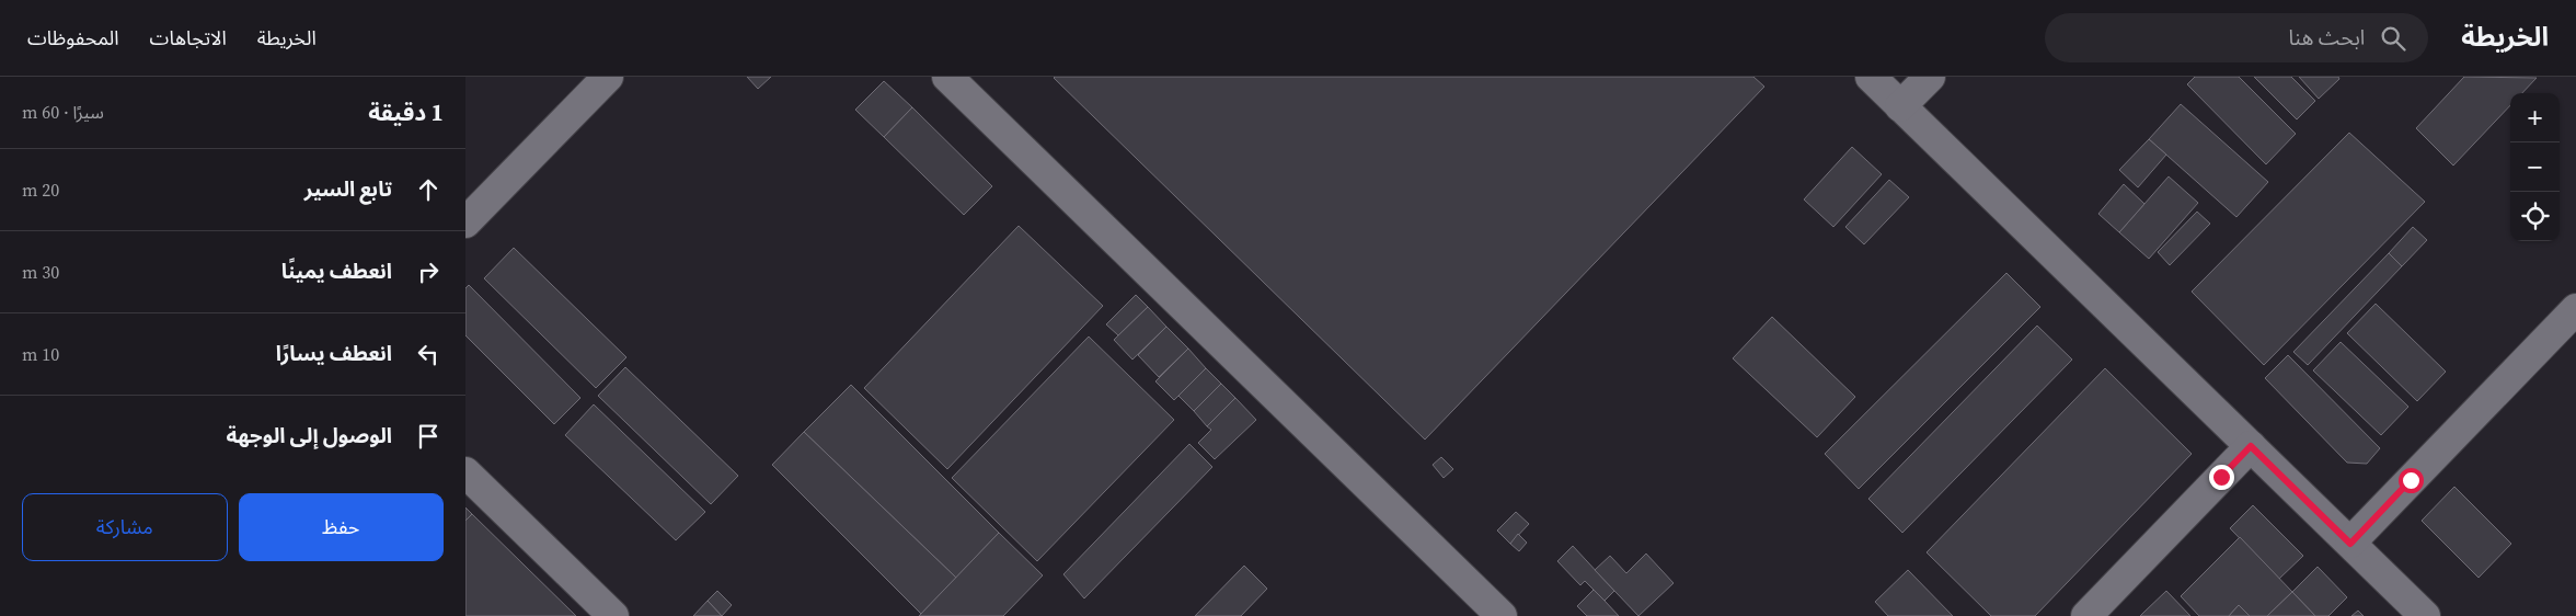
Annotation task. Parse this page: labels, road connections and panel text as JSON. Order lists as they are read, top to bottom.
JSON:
{
  "page": {
    "header": "الخريطة",
    "search": "ابحث هنا",
    "nav": ["الخريطة", "الاتجاهات", "المحفوظات"],
    "heading": ["1 دقيقة", "سيرًا · 60 m"],
    "map_buttons": ["+", "−"],
    "list": [
      ["تابع السير", "20 m"],
      ["انعطف يمينًا", "30 m"],
      ["انعطف يسارًا", "10 m"],
      "الوصول إلى الوجهة"
    ],
    "buttons": ["حفظ", "مشاركة"]
  }
}
